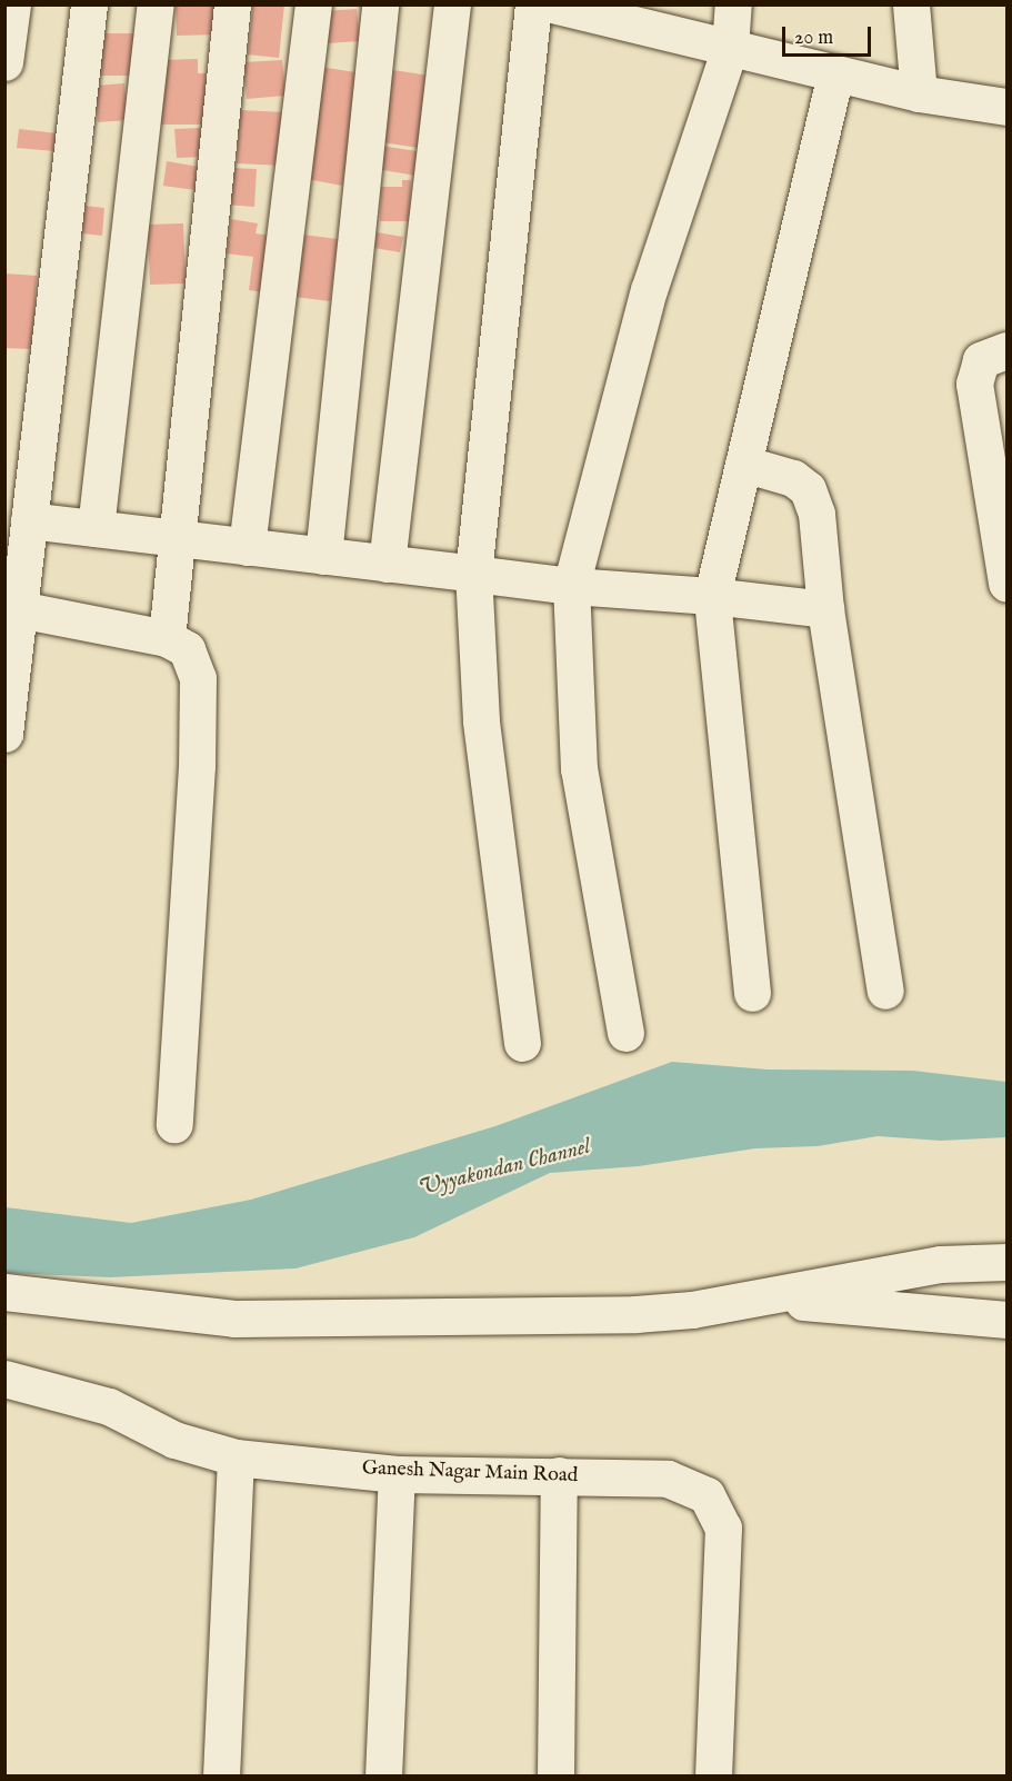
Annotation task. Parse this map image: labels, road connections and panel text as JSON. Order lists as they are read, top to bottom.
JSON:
{
  "streets": {
    "street": ["Ganesh Nagar Main Road"]
  },
  "water": ["Uyyakondan Channel"],
  "scale_bar": "20 m"
}
